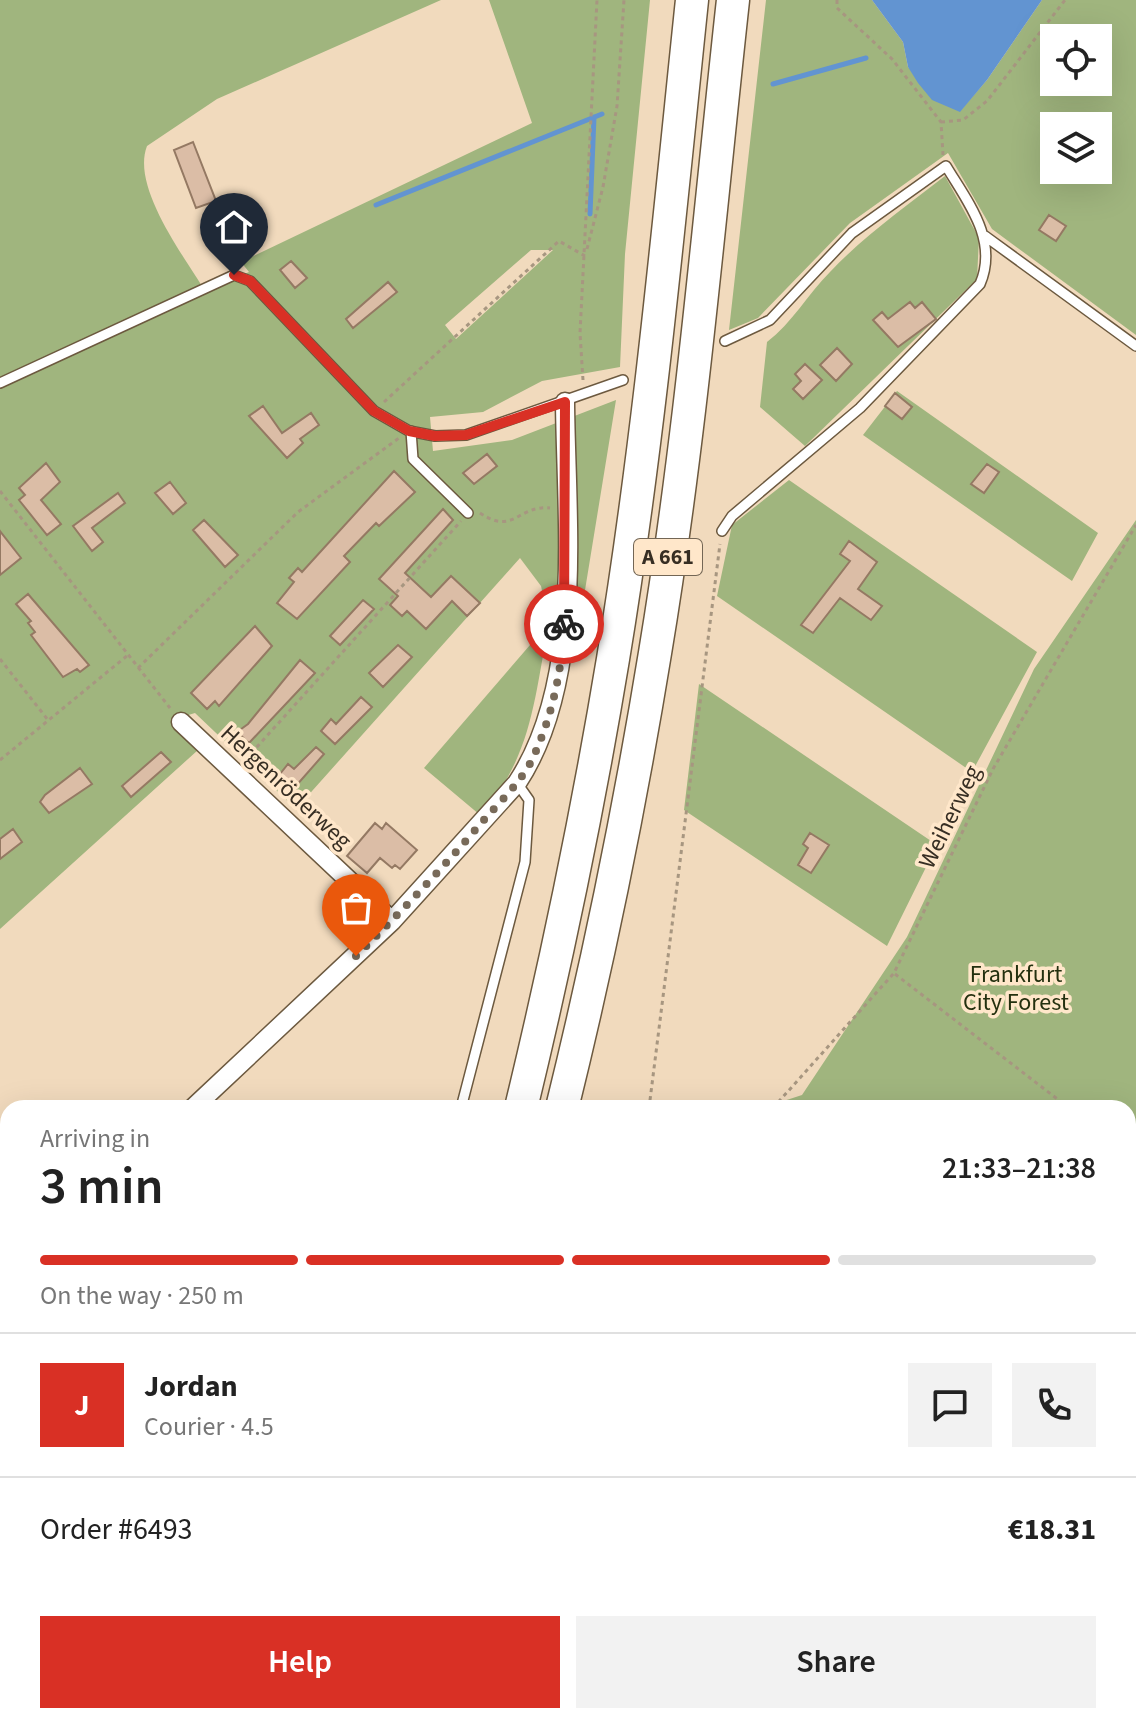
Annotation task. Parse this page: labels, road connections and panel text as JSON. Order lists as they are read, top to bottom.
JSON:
{
  "streets": {
    "highway": ["A 661"],
    "street": ["Hergenröderweg"],
    "path": ["Weiherweg"]
  },
  "parks": ["Frankfurt City Forest"],
  "page": {
    "heading": ["3 min", "Arriving in", "21:33–21:38"],
    "panel": [
      "Jordan",
      "Courier · 4.5",
      "Order #6493",
      "€18.31"
    ],
    "bar": "On the way · 250 m",
    "round": "J",
    "buttons": ["Help", "Share"]
  }
}
